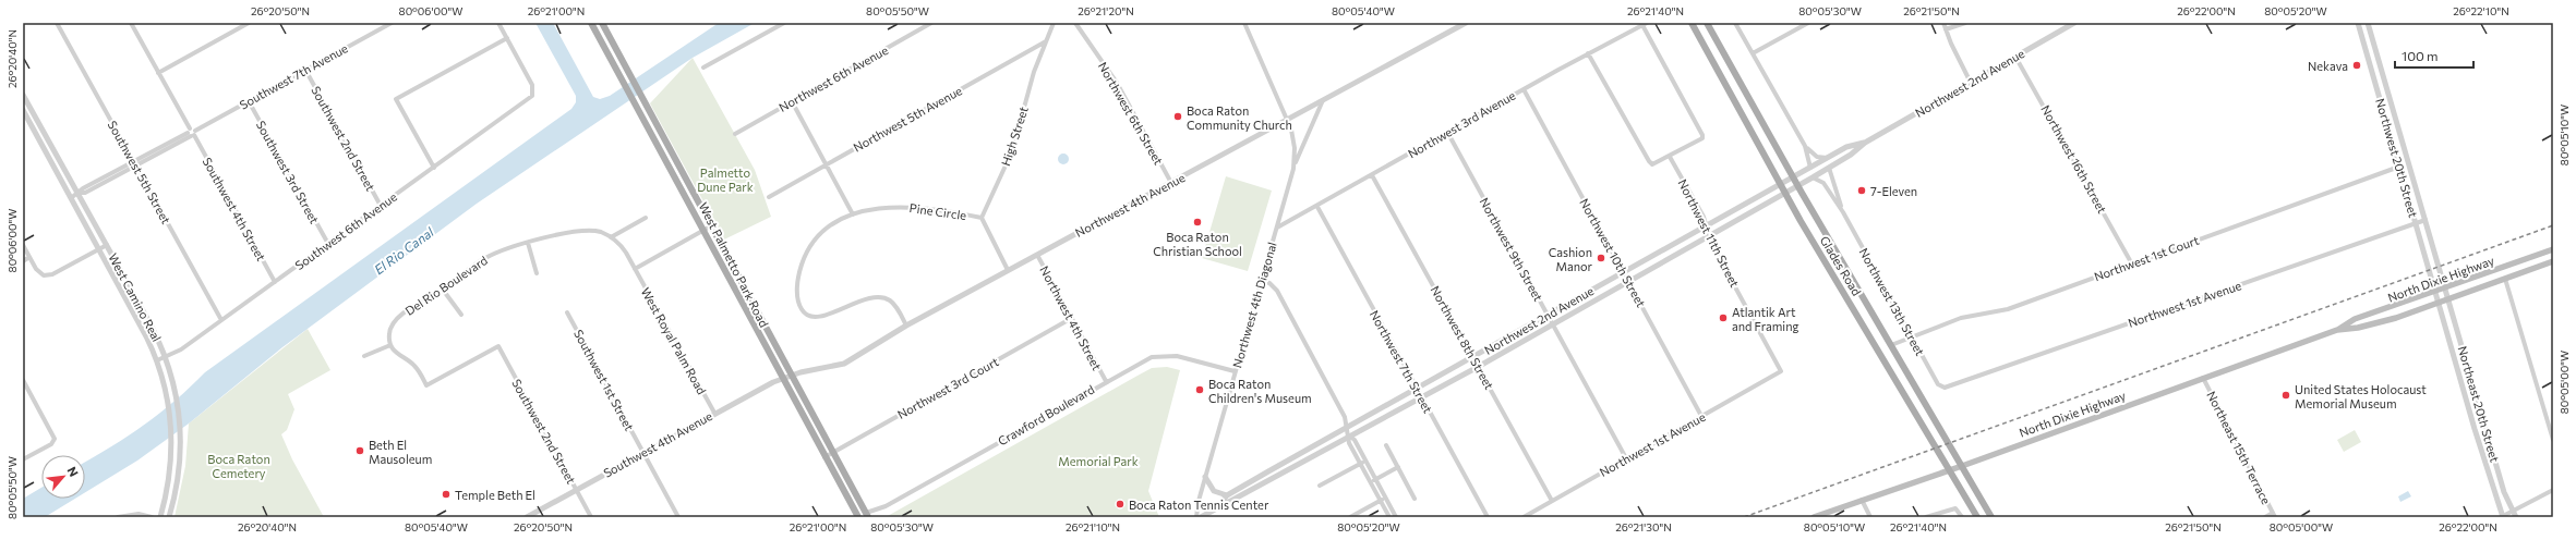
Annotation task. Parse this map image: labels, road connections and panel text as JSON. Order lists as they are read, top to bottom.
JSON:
{
  "streets": {
    "main road": ["West Palmetto Park Road", "Glades Road", "North Dixie Highway"],
    "street": [
      "Southwest 7th Avenue",
      "Northwest 6th Avenue",
      "Northwest 2nd Avenue",
      "Northwest 6th Street",
      "Northwest 5th Avenue",
      "Northwest 3rd Avenue",
      "High Street",
      "Southwest 2nd Street",
      "Northwest 20th Street",
      "Northwest 16th Street",
      "Southwest 5th Street",
      "Southwest 3rd Street",
      "Northwest 4th Avenue",
      "Southwest 4th Street",
      "Pine Circle",
      "Southwest 6th Avenue",
      "Northwest 11th Street",
      "Northwest 9th Street",
      "Northwest 10th Street",
      "Northwest 1st Court",
      "Del Rio Boulevard",
      "West Camino Real",
      "Northwest 13th Street",
      "Northwest 1st Avenue",
      "Northwest 4th Diagonal",
      "Northwest 4th Street",
      "Northwest 8th Street",
      "West Royal Palm Road",
      "Northwest 7th Street",
      "Southwest 1st Street",
      "Northwest 3rd Court",
      "Northeast 20th Street",
      "Crawford Boulevard",
      "Southwest 4th Avenue",
      "Northeast 15th Terrace"
    ]
  },
  "crossings": [
    ["Southwest 7th Avenue", "Southwest 2nd Street"],
    ["Southwest 7th Avenue", "Southwest 5th Street"],
    ["Southwest 7th Avenue", "Southwest 3rd Street"],
    ["Southwest 7th Avenue", "Southwest 4th Street"],
    ["Southwest 7th Avenue", "West Camino Real"],
    ["Northwest 2nd Avenue", "Northwest 16th Street"],
    ["Northwest 2nd Avenue", "Northwest 11th Street"],
    ["Northwest 2nd Avenue", "Northwest 9th Street"],
    ["Northwest 2nd Avenue", "Northwest 10th Street"],
    ["Northwest 2nd Avenue", "Glades Road"],
    ["Northwest 2nd Avenue", "Northwest 13th Street"],
    ["Northwest 2nd Avenue", "Northwest 8th Street"],
    ["Northwest 2nd Avenue", "Northwest 7th Street"],
    ["Northwest 6th Street", "Northwest 4th Avenue"],
    ["Northwest 5th Avenue", "High Street"],
    ["Northwest 3rd Avenue", "Northwest 9th Street"],
    ["Northwest 3rd Avenue", "Northwest 10th Street"],
    ["Northwest 3rd Avenue", "Northwest 4th Diagonal"],
    ["Northwest 3rd Avenue", "Northwest 8th Street"],
    ["Northwest 3rd Avenue", "Northwest 7th Street"],
    ["High Street", "Pine Circle"],
    ["Southwest 2nd Street", "Southwest 6th Avenue"],
    ["Southwest 2nd Street", "Del Rio Boulevard"],
    ["Southwest 2nd Street", "Southwest 4th Avenue"],
    ["Northwest 20th Street", "Northwest 1st Court"],
    ["Northwest 20th Street", "North Dixie Highway"],
    ["Northwest 20th Street", "Northwest 1st Avenue"],
    ["Northwest 20th Street", "Northeast 20th Street"],
    ["Northwest 16th Street", "Northwest 1st Court"],
    ["Southwest 5th Street", "Southwest 6th Avenue"],
    ["Southwest 3rd Street", "Southwest 6th Avenue"],
    ["Northwest 4th Avenue", "Pine Circle"],
    ["Northwest 4th Avenue", "West Palmetto Park Road"],
    ["Northwest 4th Avenue", "Northwest 4th Diagonal"],
    ["Northwest 4th Avenue", "Northwest 4th Street"],
    ["Northwest 4th Avenue", "Southwest 4th Avenue"],
    ["Southwest 4th Street", "Southwest 6th Avenue"],
    ["Southwest 6th Avenue", "West Camino Real"],
    ["Northwest 11th Street", "Northwest 1st Avenue"],
    ["Northwest 9th Street", "Northwest 1st Avenue"],
    ["Northwest 10th Street", "Northwest 1st Avenue"],
    ["Northwest 1st Court", "Glades Road"],
    ["Northwest 1st Court", "Northwest 13th Street"],
    ["West Palmetto Park Road", "Northwest 3rd Court"],
    ["West Palmetto Park Road", "Crawford Boulevard"],
    ["West Palmetto Park Road", "Southwest 4th Avenue"],
    ["Glades Road", "North Dixie Highway"],
    ["North Dixie Highway", "Northeast 20th Street"],
    ["North Dixie Highway", "Northeast 15th Terrace"],
    ["Northwest 13th Street", "Northwest 1st Avenue"],
    ["Northwest 1st Avenue", "Northwest 8th Street"],
    ["Northwest 4th Diagonal", "Crawford Boulevard"],
    ["Northwest 4th Street", "Northwest 3rd Court"],
    ["Northwest 4th Street", "Crawford Boulevard"],
    ["West Royal Palm Road", "Southwest 4th Avenue"],
    ["Southwest 1st Street", "Southwest 4th Avenue"]
  ],
  "water": ["El Rio Canal"],
  "parks": ["Palmetto Dune Park", "Boca Raton Cemetery", "Memorial Park"],
  "places": [
    "Nekava",
    "Boca Raton Community Church",
    "7-Eleven",
    "Boca Raton Christian School",
    "Cashion Manor",
    "Atlantik Art and Framing",
    "Boca Raton Children's Museum",
    "United States Holocaust Memorial Museum",
    "Beth El Mausoleum",
    "Temple Beth El",
    "Boca Raton Tennis Center"
  ],
  "scale_bar": "100 m",
  "north": "top right",
  "coordinates": [
    "26°20'50\"N",
    "80°06'00\"W",
    "26°21'00\"N",
    "80°05'50\"W",
    "26°21'20\"N",
    "80°05'40\"W",
    "26°21'40\"N",
    "80°05'30\"W",
    "26°21'50\"N",
    "26°22'00\"N",
    "80°05'20\"W",
    "26°22'10\"N",
    "26°20'40\"N",
    "80°05'10\"W",
    "80°05'00\"W",
    "26°21'10\"N",
    "26°21'30\"N"
  ]
}
